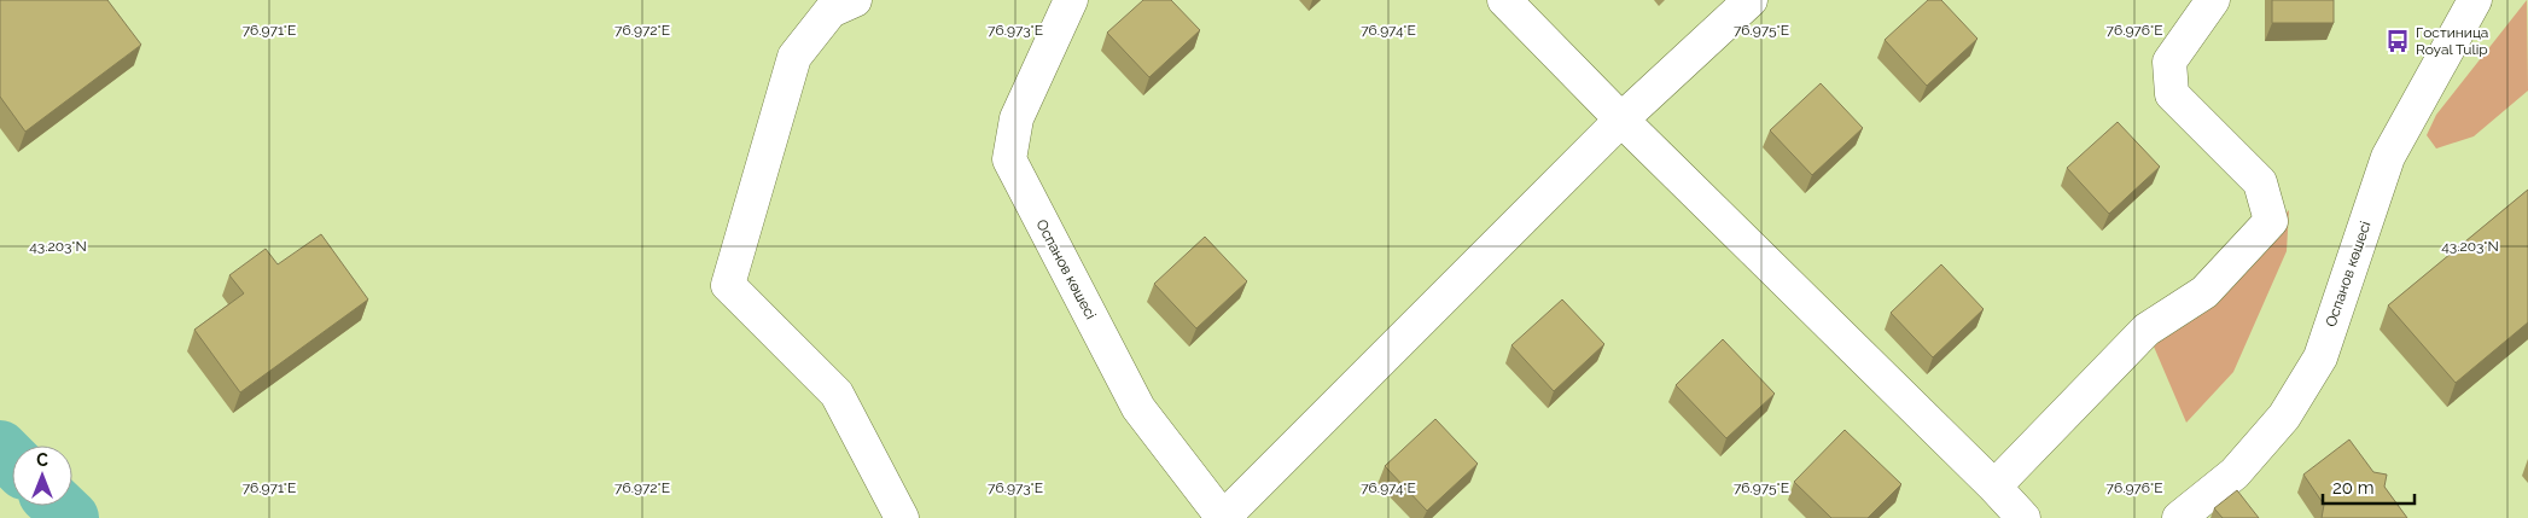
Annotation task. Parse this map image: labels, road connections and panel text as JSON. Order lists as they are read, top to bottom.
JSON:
{
  "streets": {
    "street": ["Оспанов көшесі"]
  },
  "places": {
    "bus stop": ["Гостиница Royal Tulip"]
  },
  "scale_bar": "20 m",
  "north": "top",
  "coordinates": [
    "76.971°E",
    "76.972°E",
    "76.973°E",
    "76.974°E",
    "76.975°E",
    "76.976°E",
    "43.203°N"
  ]
}
